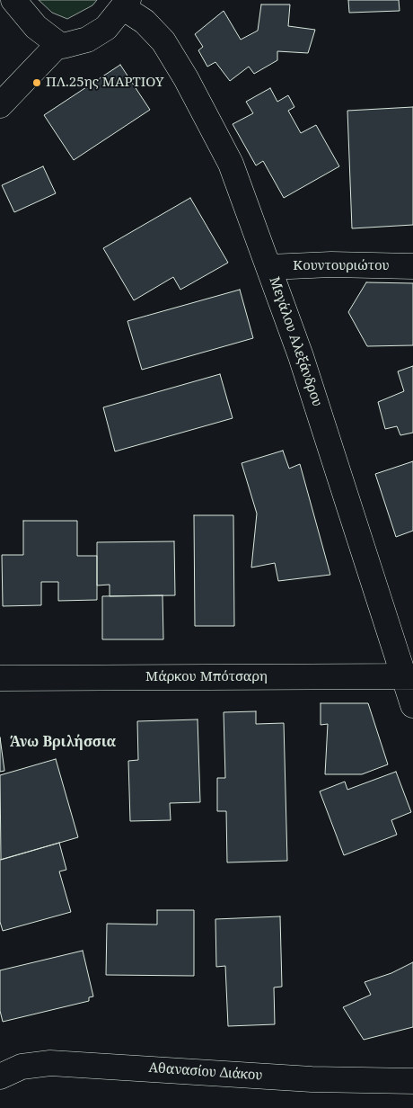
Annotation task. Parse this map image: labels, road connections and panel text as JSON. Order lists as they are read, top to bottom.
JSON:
{
  "streets": {
    "street": [
      "Κουντουριώτου",
      "Μεγάλου Αλεξάνδρου",
      "Μάρκου Μπότσαρη",
      "Αθανασίου Διάκου"
    ]
  },
  "crossings": [
    ["Κουντουριώτου", "Μεγάλου Αλεξάνδρου"],
    ["Μεγάλου Αλεξάνδρου", "Μάρκου Μπότσαρη"]
  ],
  "districts": ["Άνω Βριλήσσια"],
  "places": ["ΠΛ.25ης ΜΑΡΤΙΟΥ"]
}
